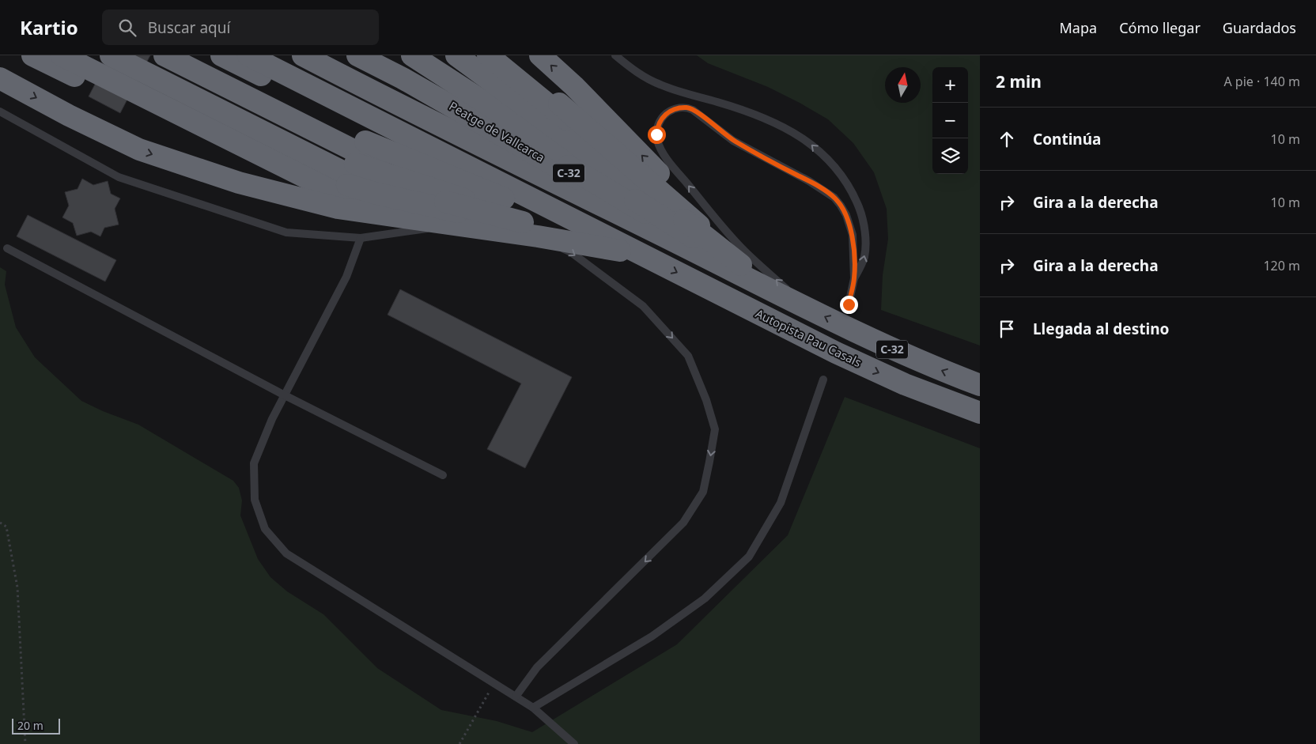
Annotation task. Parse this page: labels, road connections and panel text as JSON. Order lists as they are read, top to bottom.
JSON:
{
  "streets": {
    "highway": ["Peatge de Vallcarca", "C-32", "Autopista Pau Casals"]
  },
  "crossings": [
    ["Peatge de Vallcarca", "C-32"],
    ["C-32", "Autopista Pau Casals"]
  ],
  "scale_bar": "20 m",
  "north": "top",
  "page": {
    "header": "Kartio",
    "search": "Buscar aquí",
    "nav": ["Mapa", "Cómo llegar", "Guardados"],
    "heading": ["2 min", "A pie · 140 m"],
    "map_buttons": ["+", "−"],
    "list": [
      ["Continúa", "10 m"],
      ["Gira a la derecha", "10 m"],
      ["Gira a la derecha", "120 m"],
      "Llegada al destino"
    ],
    "scale": "20 m"
  }
}
